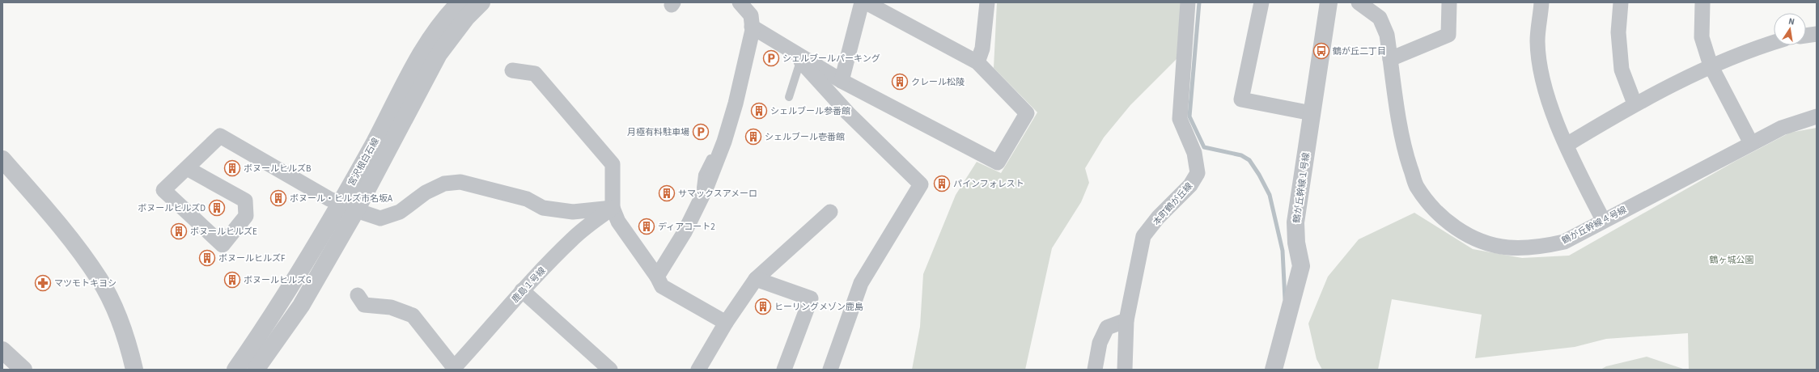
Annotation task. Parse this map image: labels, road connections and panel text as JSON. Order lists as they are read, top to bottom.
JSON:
{
  "streets": {
    "street": [
      "宮沢根白石線",
      "鶴が丘幹線１号線",
      "本町鶴が丘線",
      "鶴が丘幹線４号線",
      "鹿島１号線"
    ]
  },
  "parks": ["鶴ヶ城公園"],
  "places": {
    "bus stop": ["鶴が丘二丁目"],
    "parking": ["シェルブールパーキング", "月極有料駐車場"],
    "building": [
      "クレール松陵",
      "シェルブール参番館",
      "シェルブール壱番館",
      "ボヌールヒルズB",
      "パインフォレスト",
      "サマックスアメーロ",
      "ボヌール・ヒルズ市名坂A",
      "ボヌールヒルズD",
      "ディアコート2",
      "ボヌールヒルズE",
      "ボヌールヒルズF",
      "ボヌールヒルズG",
      "ヒーリングメゾン鹿島"
    ],
    "pharmacy": ["マツモトキヨシ"]
  },
  "north": "top"
}
